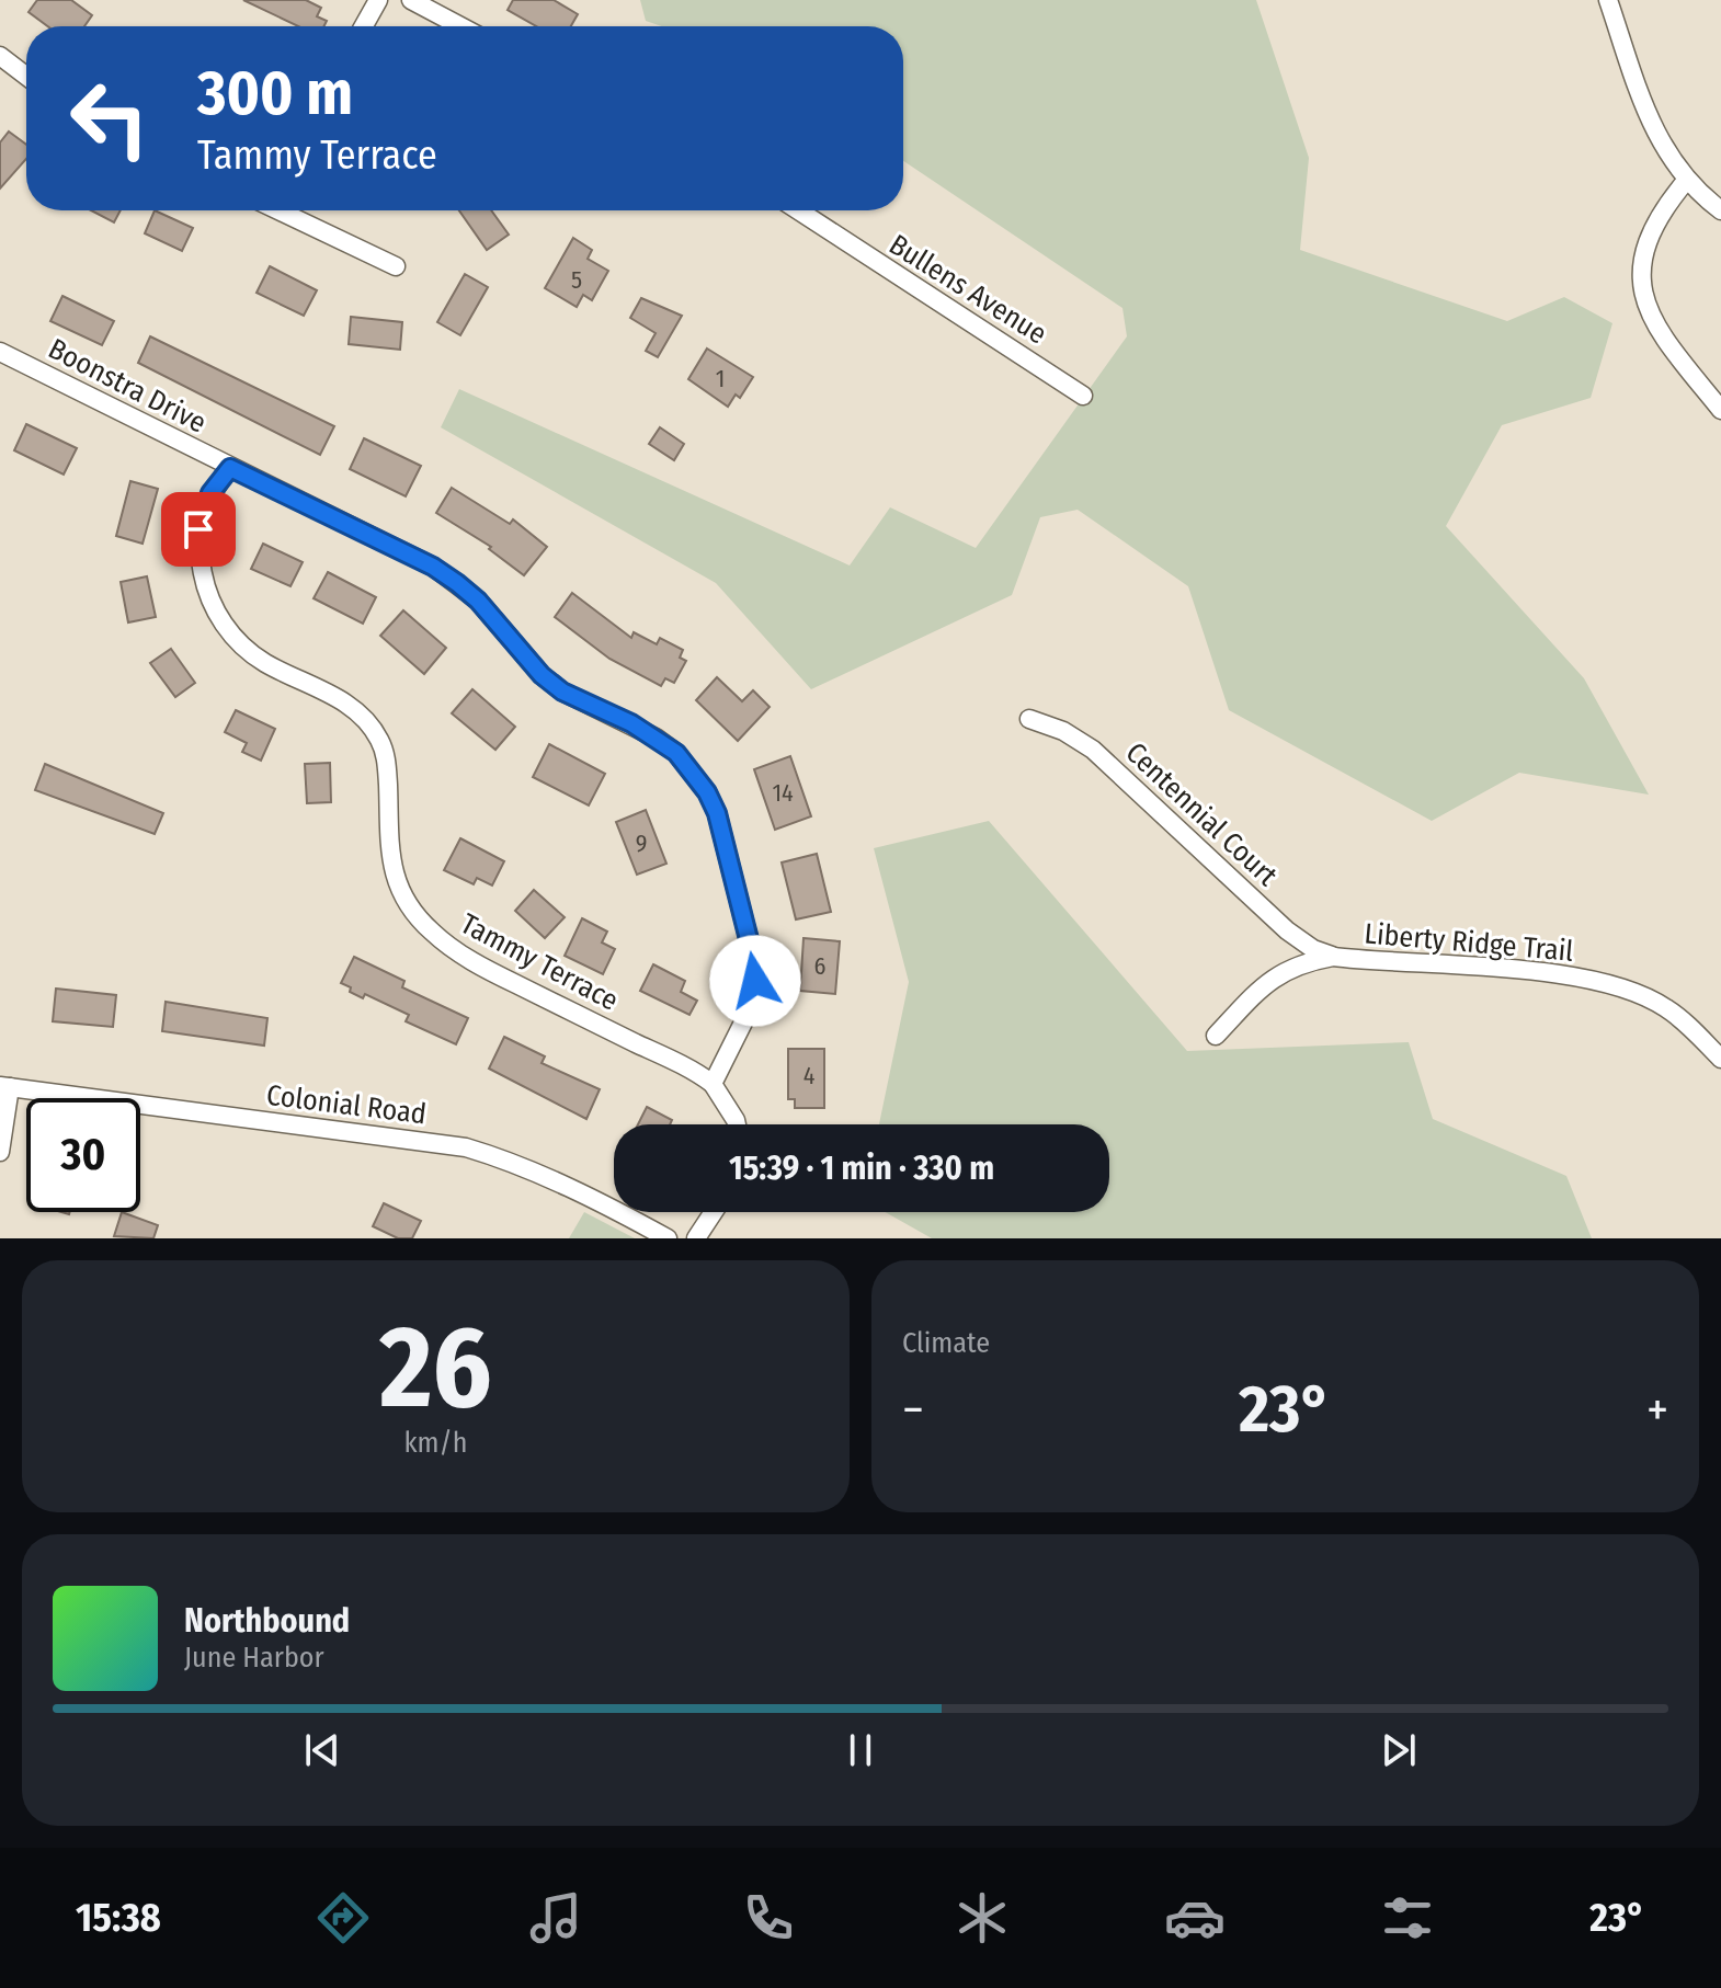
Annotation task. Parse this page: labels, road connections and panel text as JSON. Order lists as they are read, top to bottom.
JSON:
{
  "streets": {
    "street": [
      "Bullens Avenue",
      "Boonstra Drive",
      "Centennial Court",
      "Liberty Ridge Trail",
      "Tammy Terrace",
      "Colonial Road"
    ]
  },
  "crossings": [
    ["Boonstra Drive", "Tammy Terrace"],
    ["Centennial Court", "Liberty Ridge Trail"]
  ],
  "house_numbers": [
    "5",
    "1",
    "14",
    "9",
    "6",
    "4"
  ],
  "page": {
    "turn": ["300 m", "Tammy Terrace"],
    "limit": "30",
    "trip": "15:39 · 1 min · 330 m",
    "tile": [
      ["26", "km/h"],
      "Climate"
    ],
    "heat": ["−", "23°", "+"],
    "song": ["Northbound", "June Harbor"],
    "tabs": ["15:38", "23°"]
  }
}
